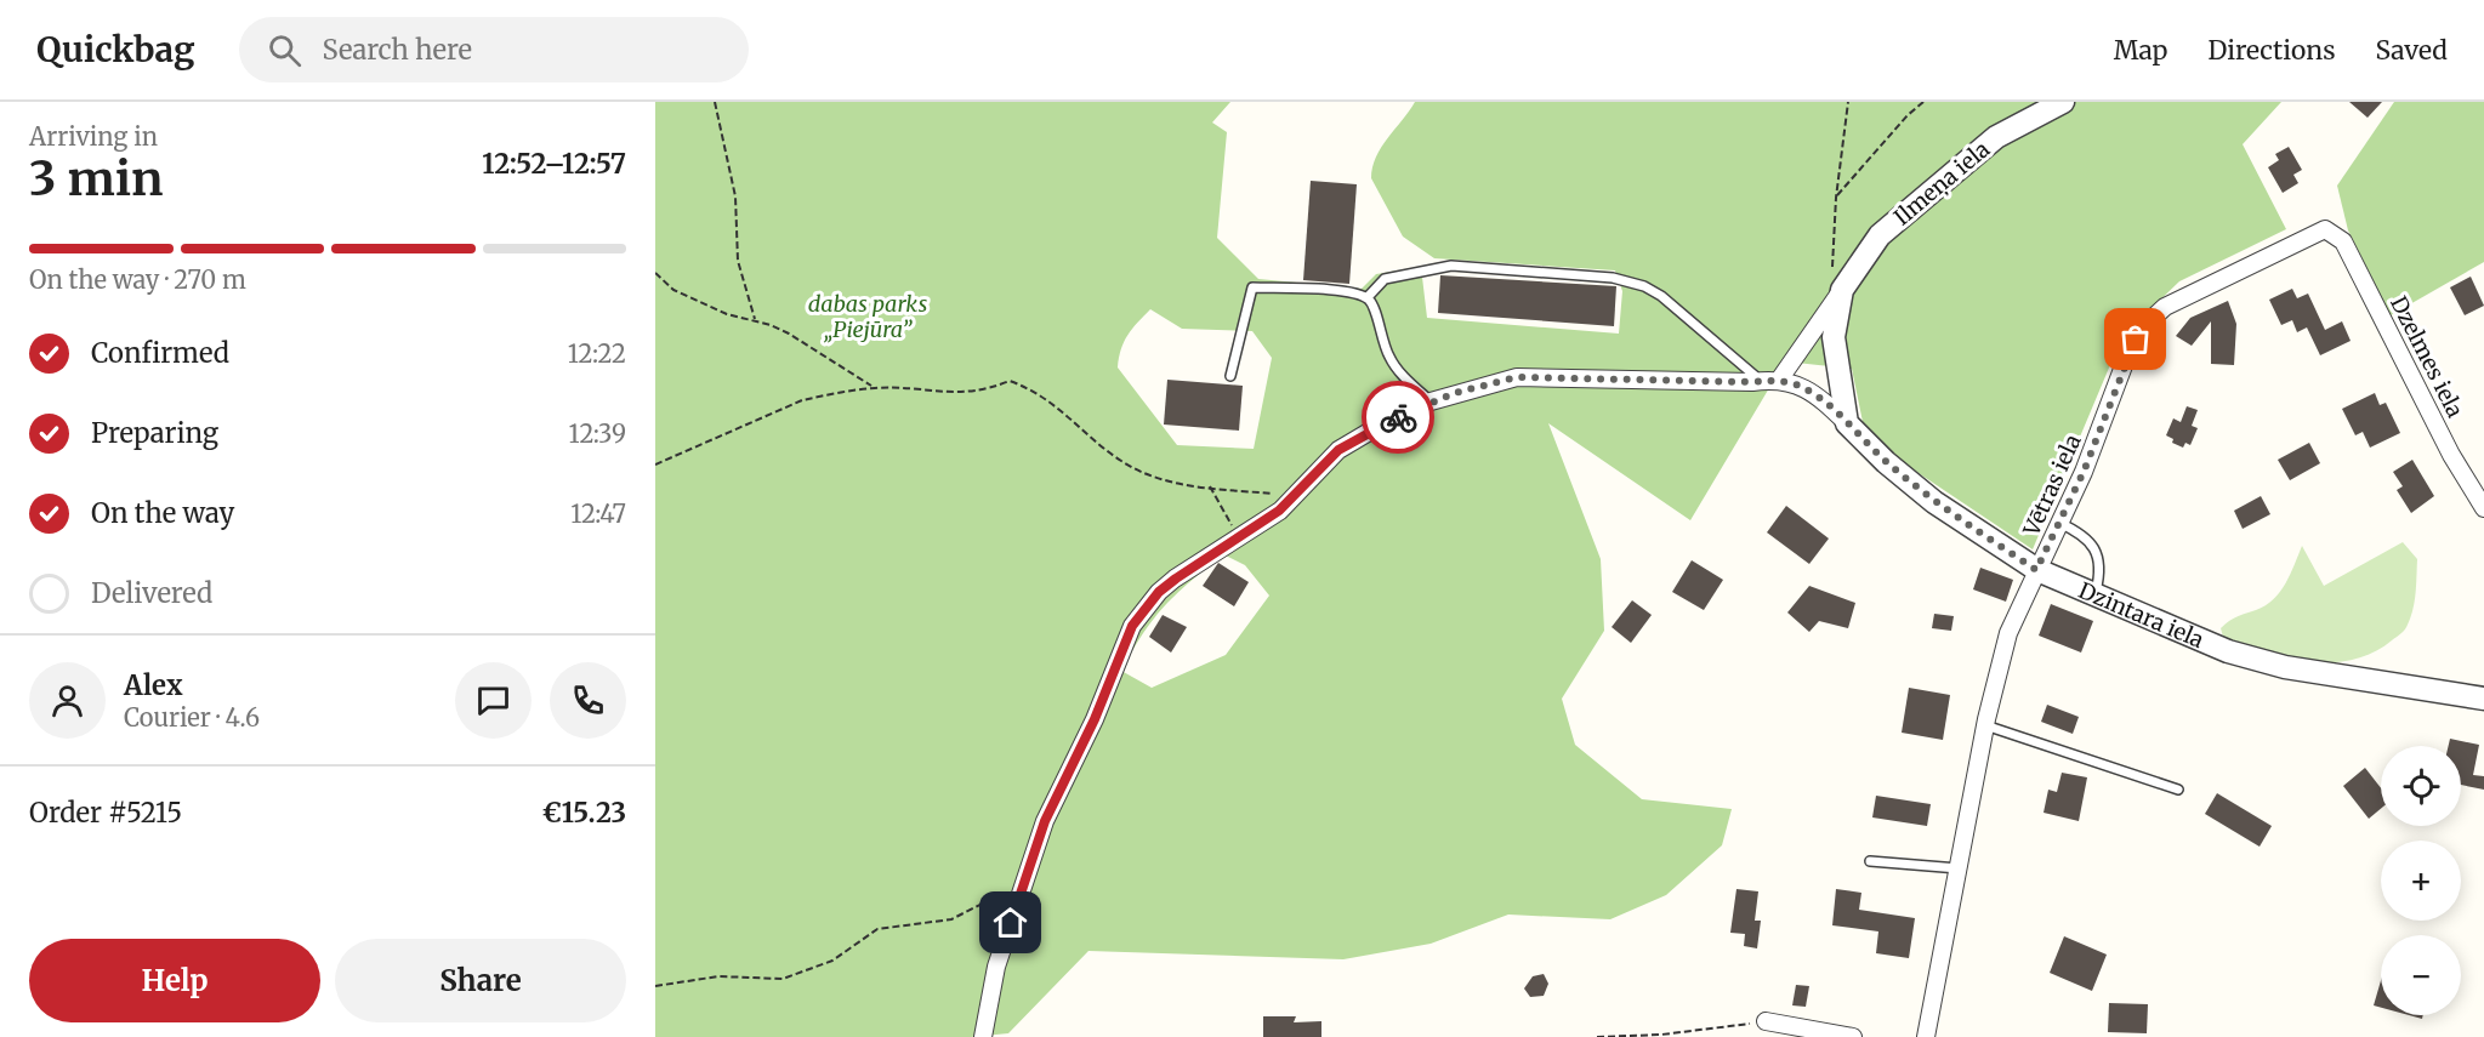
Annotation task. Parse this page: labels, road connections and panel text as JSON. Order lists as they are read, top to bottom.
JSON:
{
  "streets": {
    "street": [
      "Ilmeņa iela",
      "Dzelmes iela",
      "Vētras iela",
      "Dzintara iela"
    ]
  },
  "crossings": [
    ["Ilmeņa iela", "Dzintara iela"],
    ["Dzelmes iela", "Vētras iela"],
    ["Vētras iela", "Dzintara iela"]
  ],
  "parks": ["dabas parks „Piejūra”"],
  "page": {
    "header": "Quickbag",
    "search": "Search here",
    "nav": ["Map", "Directions", "Saved"],
    "heading": ["3 min", "Arriving in", "12:52–12:57"],
    "panel": [
      "Alex",
      "Courier · 4.6",
      "Order #5215",
      "€15.23"
    ],
    "bar": "On the way · 270 m",
    "list": [
      ["Confirmed", "12:22"],
      ["Preparing", "12:39"],
      ["On the way", "12:47"],
      "Delivered"
    ],
    "map_buttons": ["+", "−"],
    "buttons": ["Help", "Share"]
  }
}
